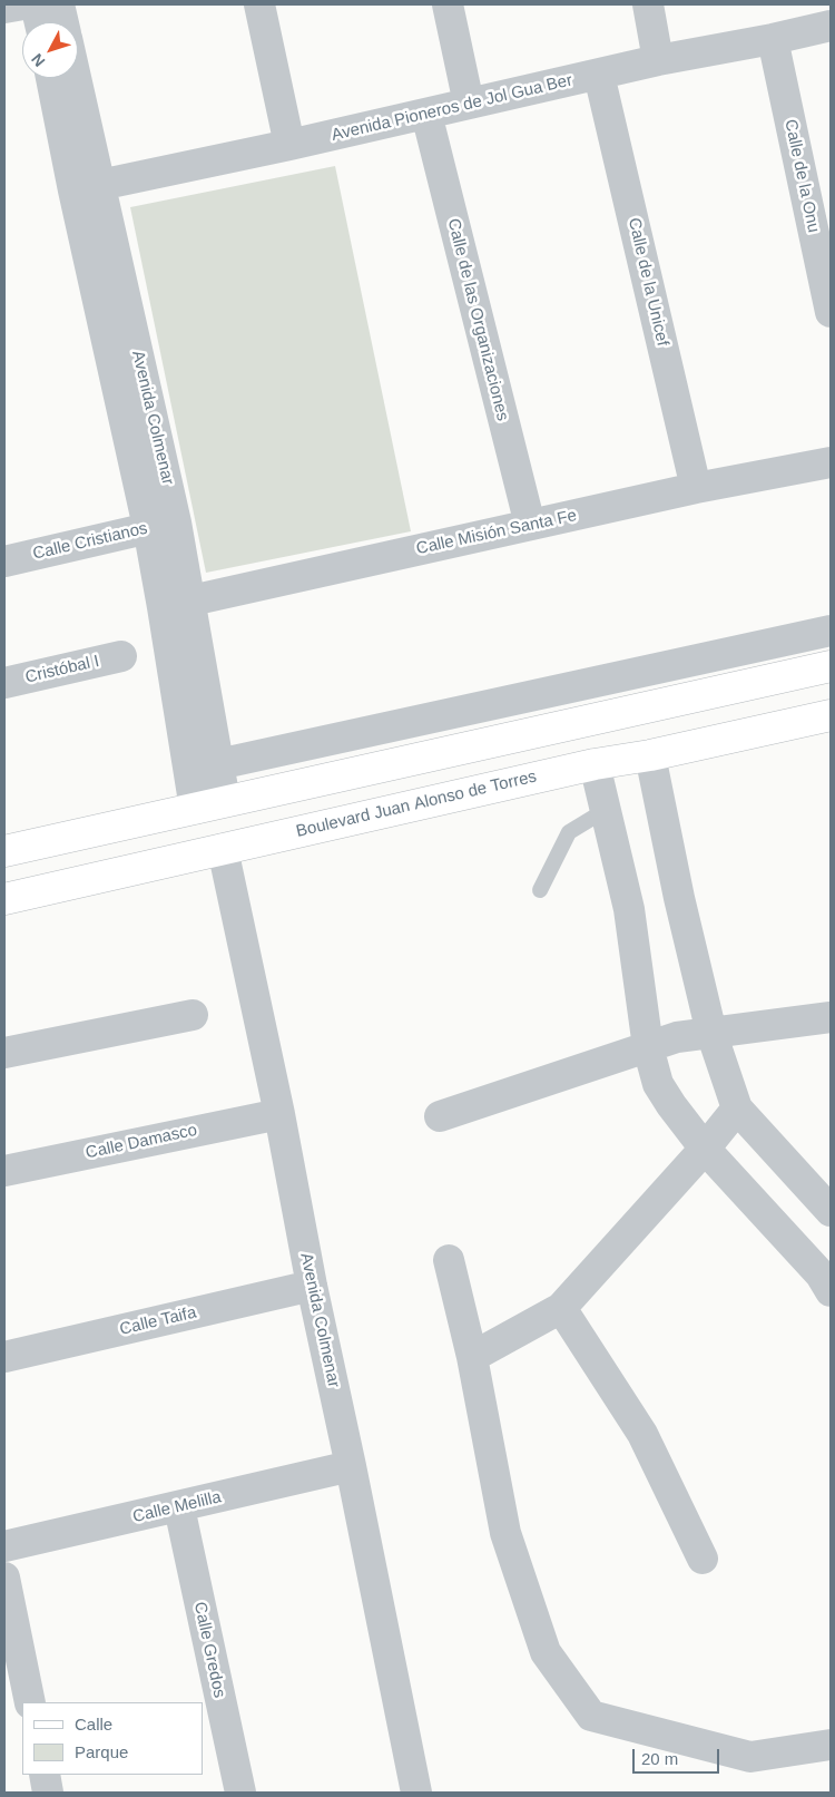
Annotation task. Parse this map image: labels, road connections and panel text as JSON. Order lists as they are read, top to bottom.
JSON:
{
  "streets": {
    "main road": ["Boulevard Juan Alonso de Torres"],
    "street": [
      "Avenida Pioneros de Jol Gua Ber",
      "Calle de la Onu",
      "Calle de la Unicef",
      "Calle de las Organizaciones",
      "Avenida Colmenar",
      "Calle Misión Santa Fe",
      "Calle Cristianos",
      "Cristóbal I",
      "Calle Damasco",
      "Calle Taifa",
      "Calle Melilla",
      "Calle Gredos"
    ]
  },
  "crossings": [
    ["Avenida Pioneros de Jol Gua Ber", "Calle de la Onu"],
    ["Avenida Pioneros de Jol Gua Ber", "Calle de la Unicef"],
    ["Avenida Pioneros de Jol Gua Ber", "Calle de las Organizaciones"],
    ["Avenida Pioneros de Jol Gua Ber", "Avenida Colmenar"],
    ["Calle de la Unicef", "Calle Misión Santa Fe"],
    ["Calle de las Organizaciones", "Calle Misión Santa Fe"],
    ["Avenida Colmenar", "Calle Misión Santa Fe"],
    ["Avenida Colmenar", "Calle Cristianos"],
    ["Avenida Colmenar", "Boulevard Juan Alonso de Torres"],
    ["Avenida Colmenar", "Calle Damasco"],
    ["Avenida Colmenar", "Calle Taifa"],
    ["Avenida Colmenar", "Calle Melilla"],
    ["Calle Melilla", "Calle Gredos"]
  ],
  "legend": ["Calle", "Parque"],
  "scale_bar": "20 m",
  "north": "bottom left"
}
